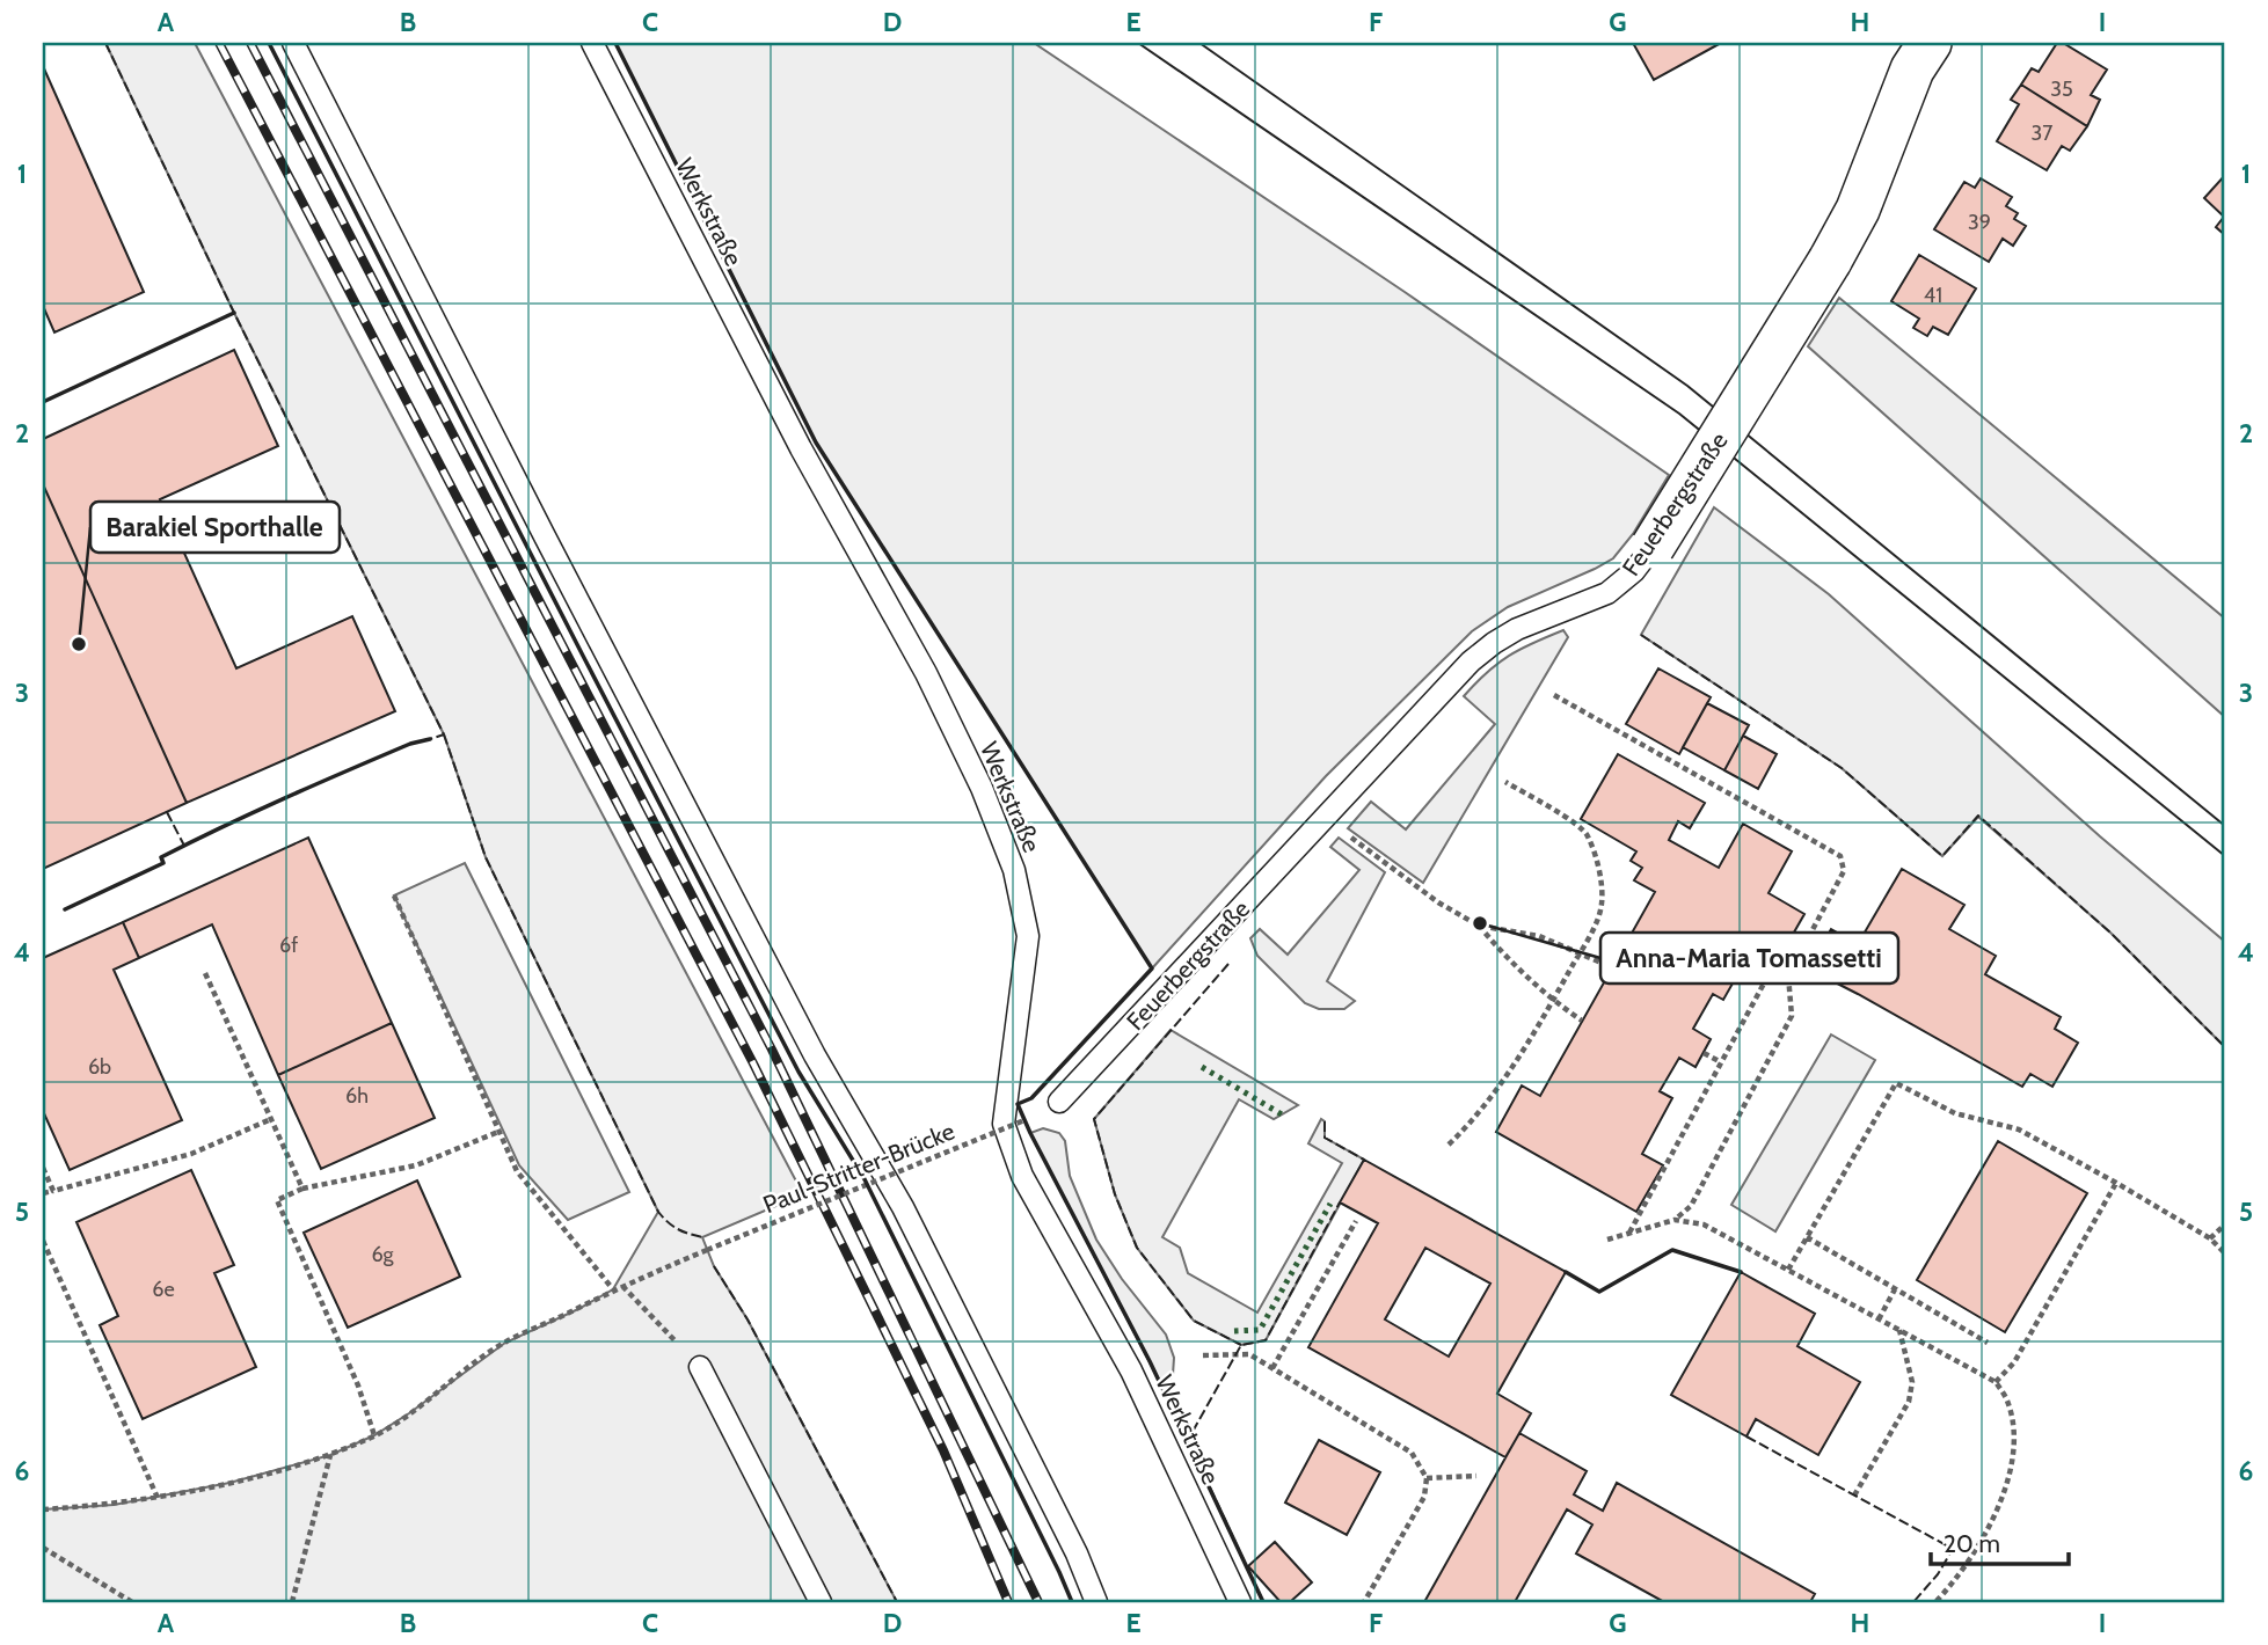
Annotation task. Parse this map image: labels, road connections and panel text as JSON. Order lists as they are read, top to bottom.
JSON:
{
  "streets": {
    "street": ["Feuerbergstraße"],
    "lane": ["Werkstraße"],
    "path": ["Paul-Stritter-Brücke"]
  },
  "places": ["Barakiel Sporthalle", "Anna-Maria Tomassetti"],
  "house_numbers": [
    "35",
    "37",
    "39",
    "41",
    "6f",
    "6b",
    "6h",
    "6g",
    "6e"
  ],
  "scale_bar": "20 m",
  "grid": {
    "columns": [
      "A",
      "B",
      "C",
      "D",
      "E",
      "F",
      "G",
      "H",
      "I"
    ],
    "rows": [
      "1",
      "2",
      "3",
      "4",
      "5",
      "6"
    ]
  }
}
